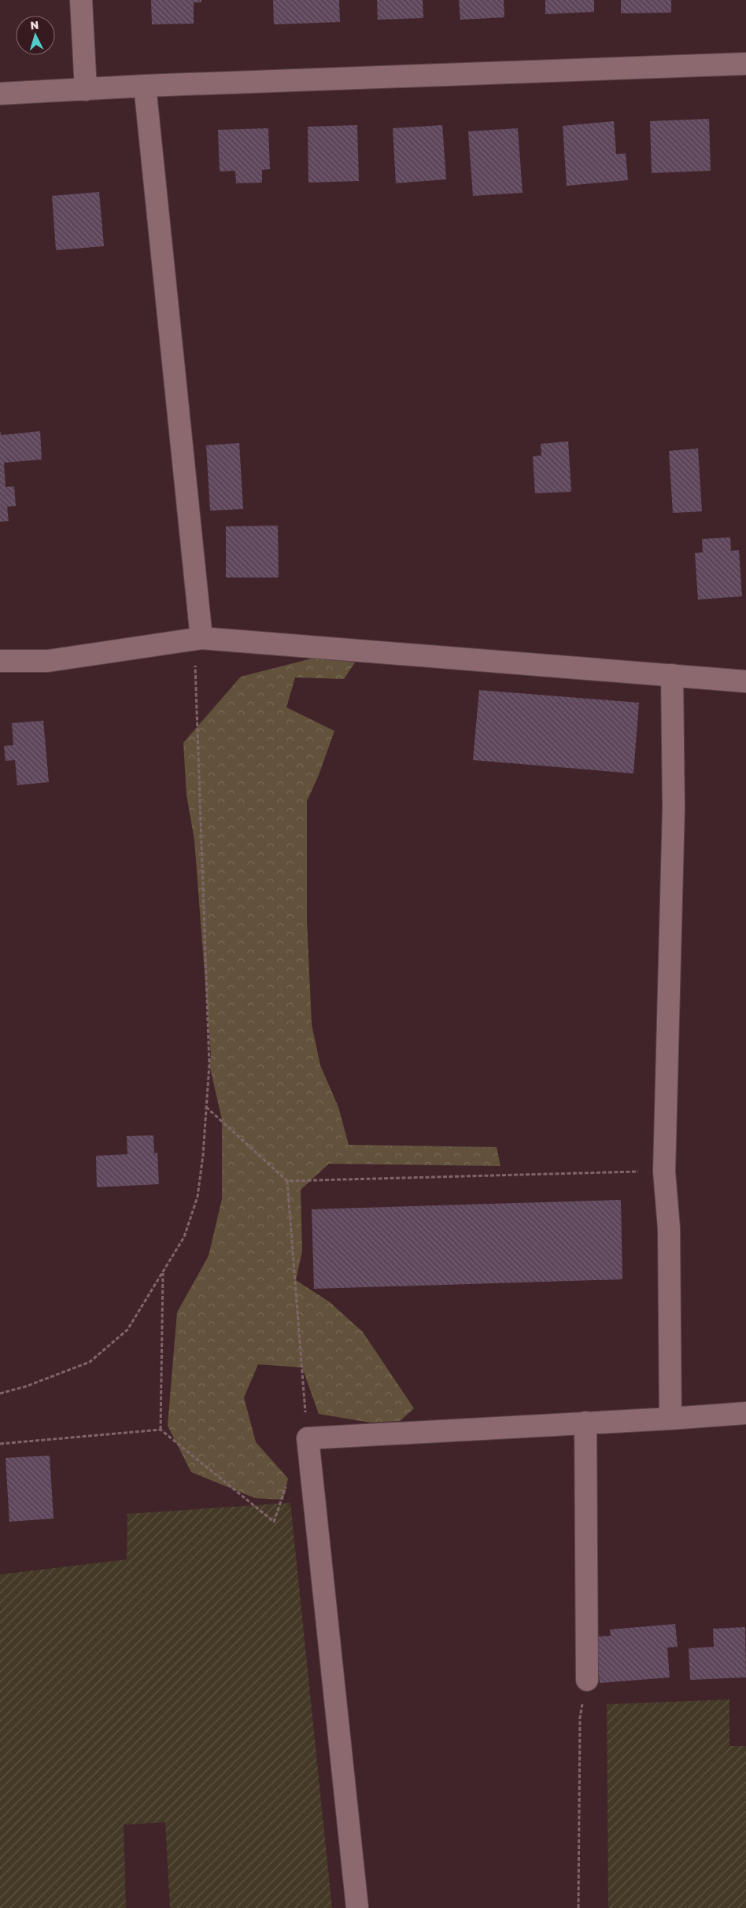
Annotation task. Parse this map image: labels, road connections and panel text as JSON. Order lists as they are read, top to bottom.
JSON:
{
  "north": "top"
}
